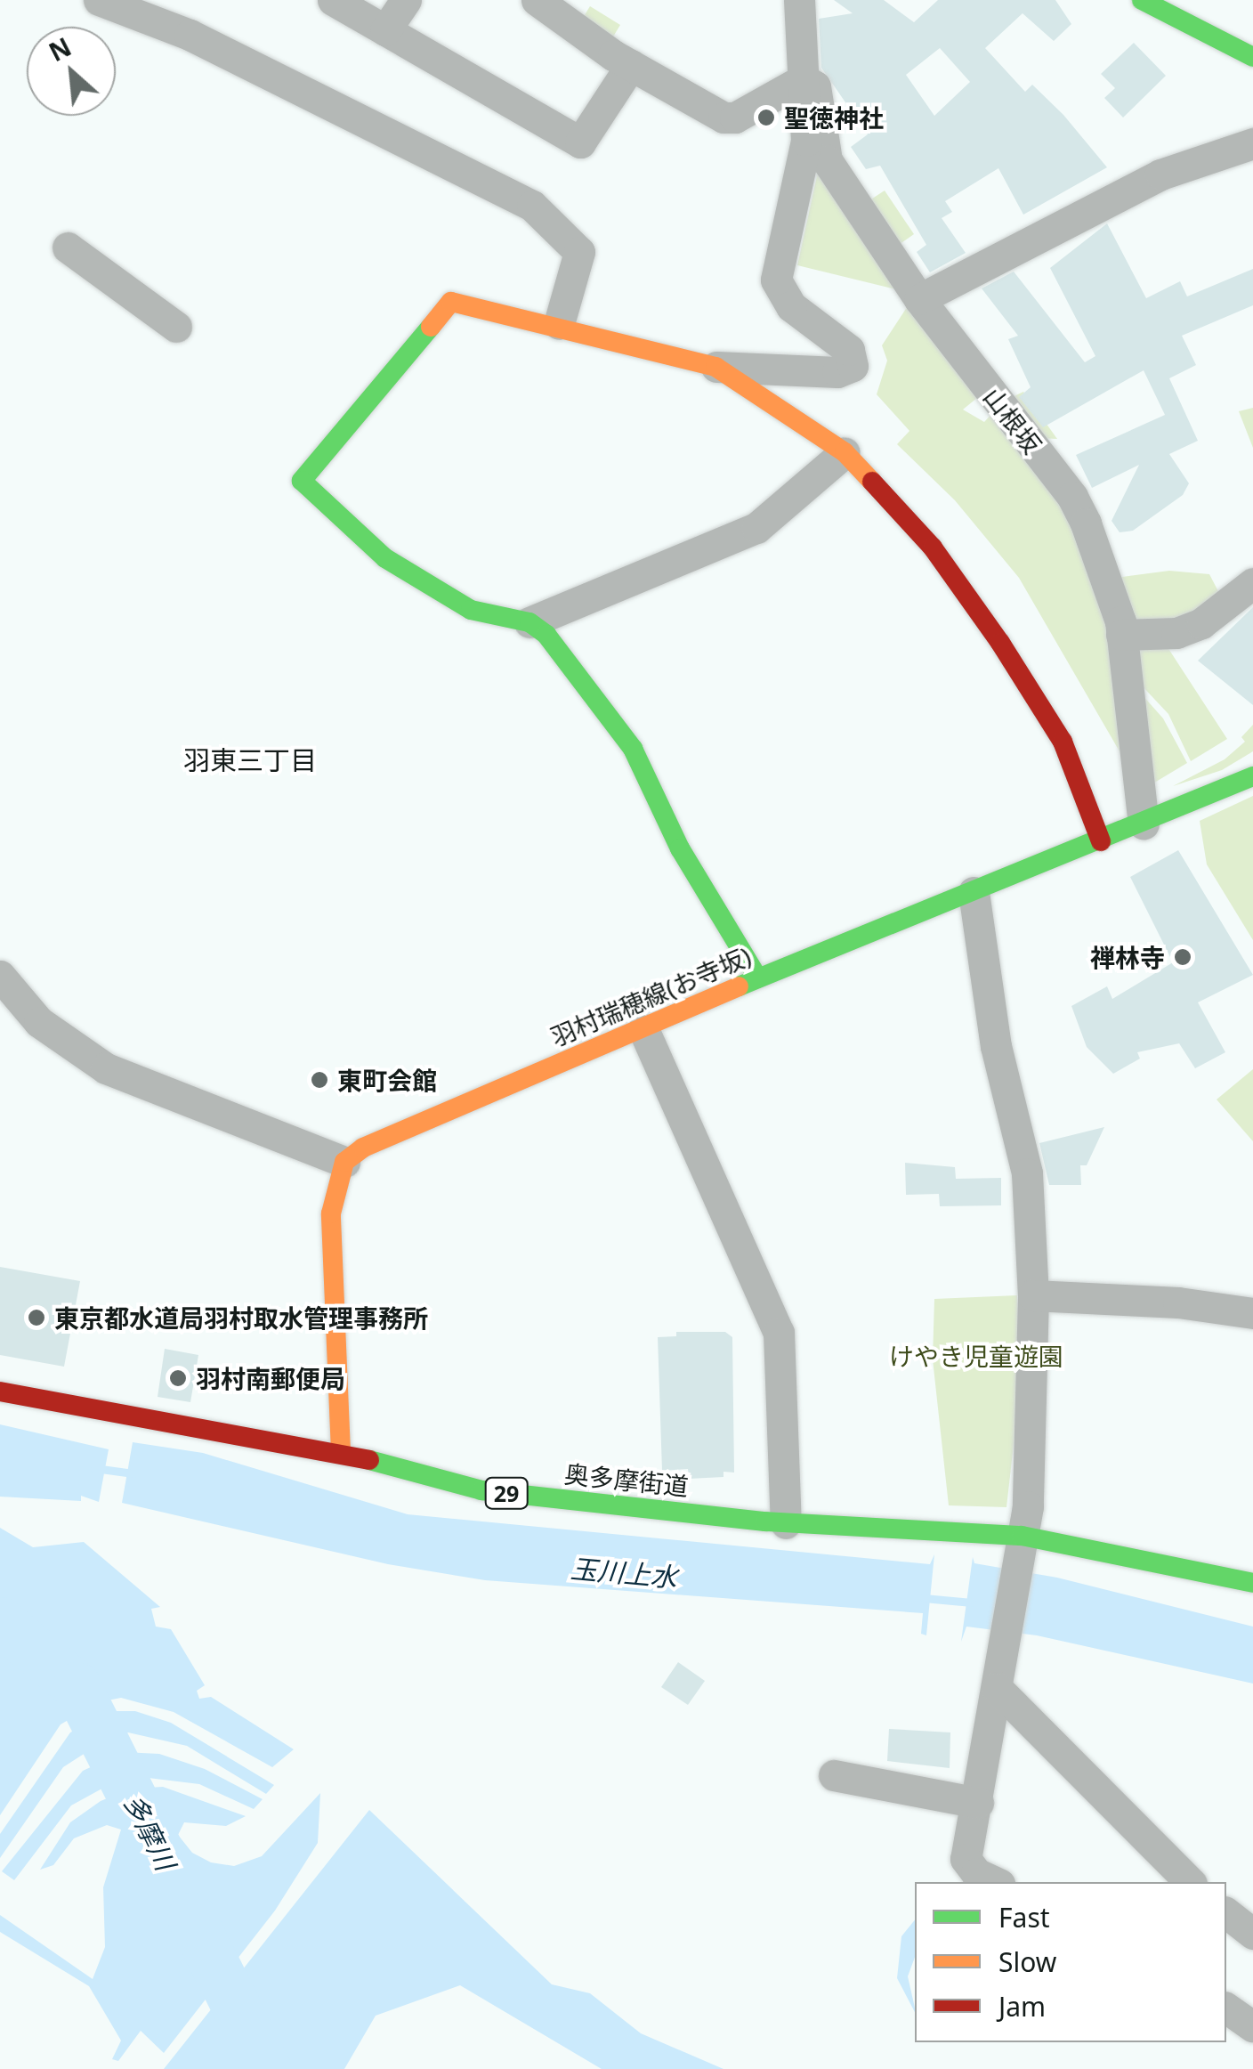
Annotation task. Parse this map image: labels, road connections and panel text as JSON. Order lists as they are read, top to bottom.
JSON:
{
  "streets": {
    "main road": ["羽村瑞穂線(お寺坂)", "奥多摩街道", "29"],
    "street": ["山根坂"]
  },
  "crossings": [
    ["山根坂", "羽村瑞穂線(お寺坂)"]
  ],
  "districts": ["羽東三丁目"],
  "water": ["玉川上水", "多摩川"],
  "parks": ["けやき児童遊園"],
  "places": [
    "聖徳神社",
    "禅林寺",
    "東町会館",
    "東京都水道局羽村取水管理事務所",
    "羽村南郵便局"
  ],
  "legend": ["Fast", "Slow", "Jam"],
  "north": "top left"
}
